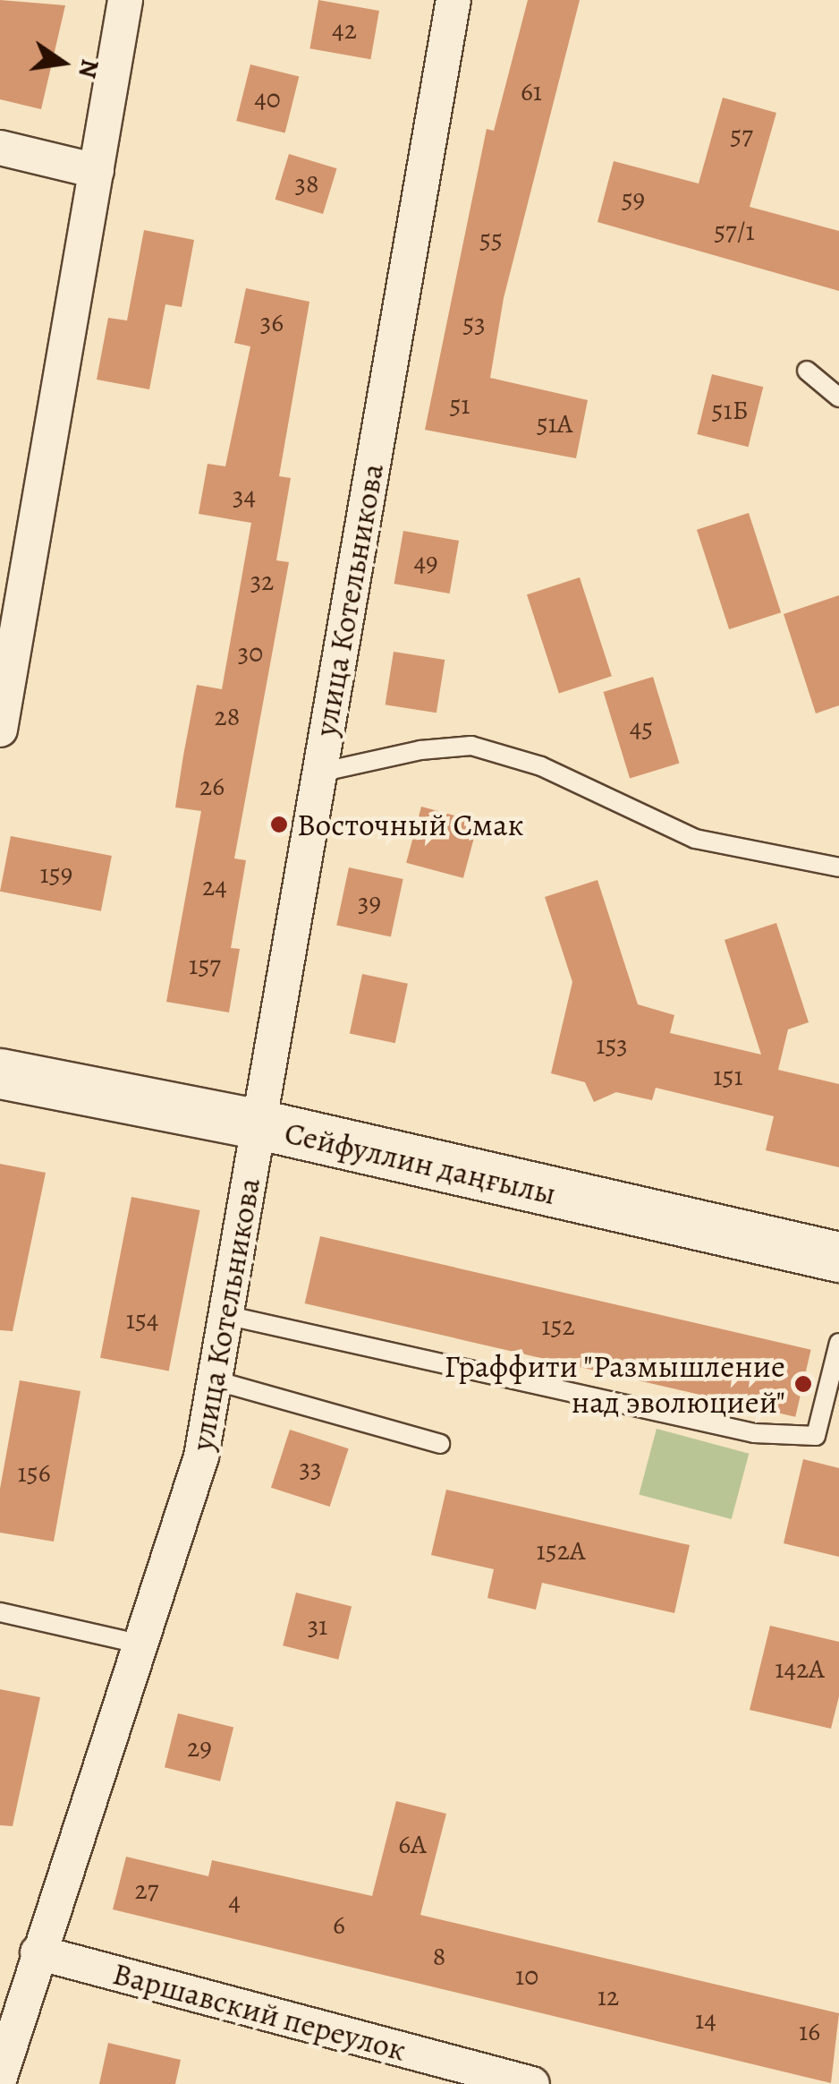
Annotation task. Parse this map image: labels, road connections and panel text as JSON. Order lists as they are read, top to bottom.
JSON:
{
  "streets": {
    "main road": ["Сейфуллин даңғылы"],
    "street": ["улица Котельникова", "Варшавский переулок"]
  },
  "crossings": [
    ["улица Котельникова", "Сейфуллин даңғылы"],
    ["улица Котельникова", "Варшавский переулок"]
  ],
  "places": ["Восточный Смак", "Граффити \"Размышление над эволюцией\""],
  "house_numbers": [
    "42",
    "61",
    "40",
    "57",
    "38",
    "59",
    "57/1",
    "55",
    "36",
    "53",
    "51",
    "51Б",
    "51А",
    "34",
    "49",
    "32",
    "30",
    "28",
    "45",
    "26",
    "159",
    "24",
    "39",
    "157",
    "153",
    "151",
    "154",
    "152",
    "33",
    "156",
    "152А",
    "31",
    "142А",
    "29",
    "6А",
    "27",
    "4",
    "6",
    "8",
    "10",
    "12",
    "14",
    "16"
  ],
  "north": "right"
}
